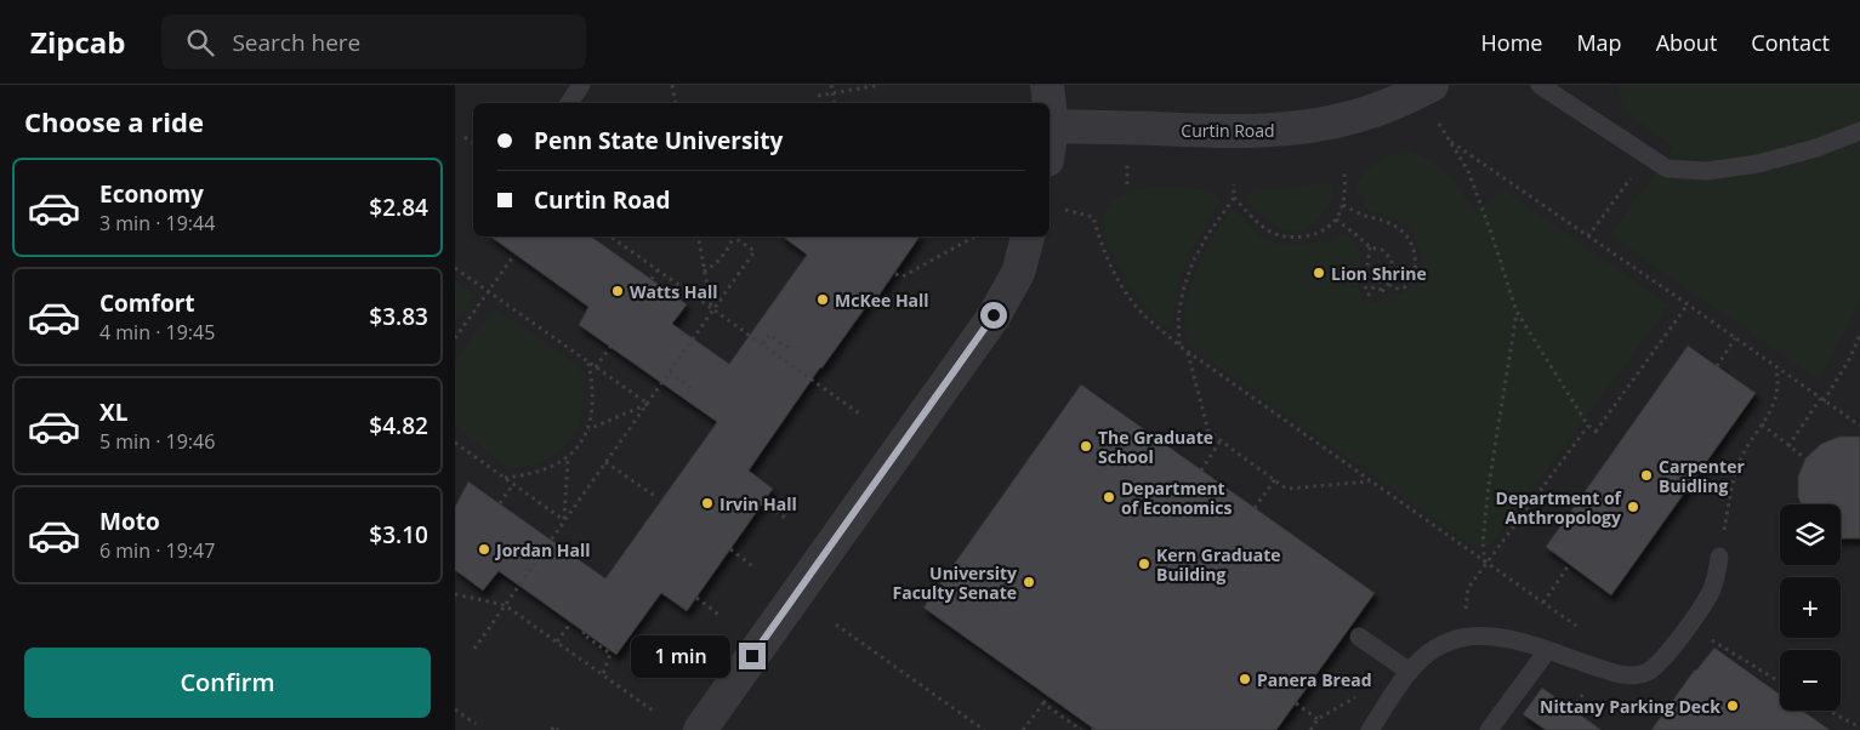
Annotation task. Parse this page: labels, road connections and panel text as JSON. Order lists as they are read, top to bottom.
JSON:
{
  "streets": {
    "street": ["Curtin Road"]
  },
  "places": [
    "Lion Shrine",
    "Watts Hall",
    "McKee Hall",
    "The Graduate School",
    "Carpenter Buidling",
    "Department of Economics",
    "Irvin Hall",
    "Department of Anthropology",
    "Jordan Hall",
    "Kern Graduate Building",
    "University Faculty Senate",
    "Panera Bread",
    "Nittany Parking Deck"
  ],
  "page": {
    "header": "Zipcab",
    "search": "Search here",
    "nav": [
      "Home",
      "Map",
      "About",
      "Contact"
    ],
    "heading": "Choose a ride",
    "banner": ["Penn State University", "Curtin Road"],
    "list": [
      {
        "name": "Economy",
        "note": "3 min · 19:44",
        "value": "$2.84"
      },
      {
        "name": "Comfort",
        "note": "4 min · 19:45",
        "value": "$3.83"
      },
      {
        "name": "XL",
        "note": "5 min · 19:46",
        "value": "$4.82"
      },
      {
        "name": "Moto",
        "note": "6 min · 19:47",
        "value": "$3.10"
      }
    ],
    "map_buttons": ["+", "−"],
    "buttons": "Confirm",
    "bubble": "1 min"
  }
}
